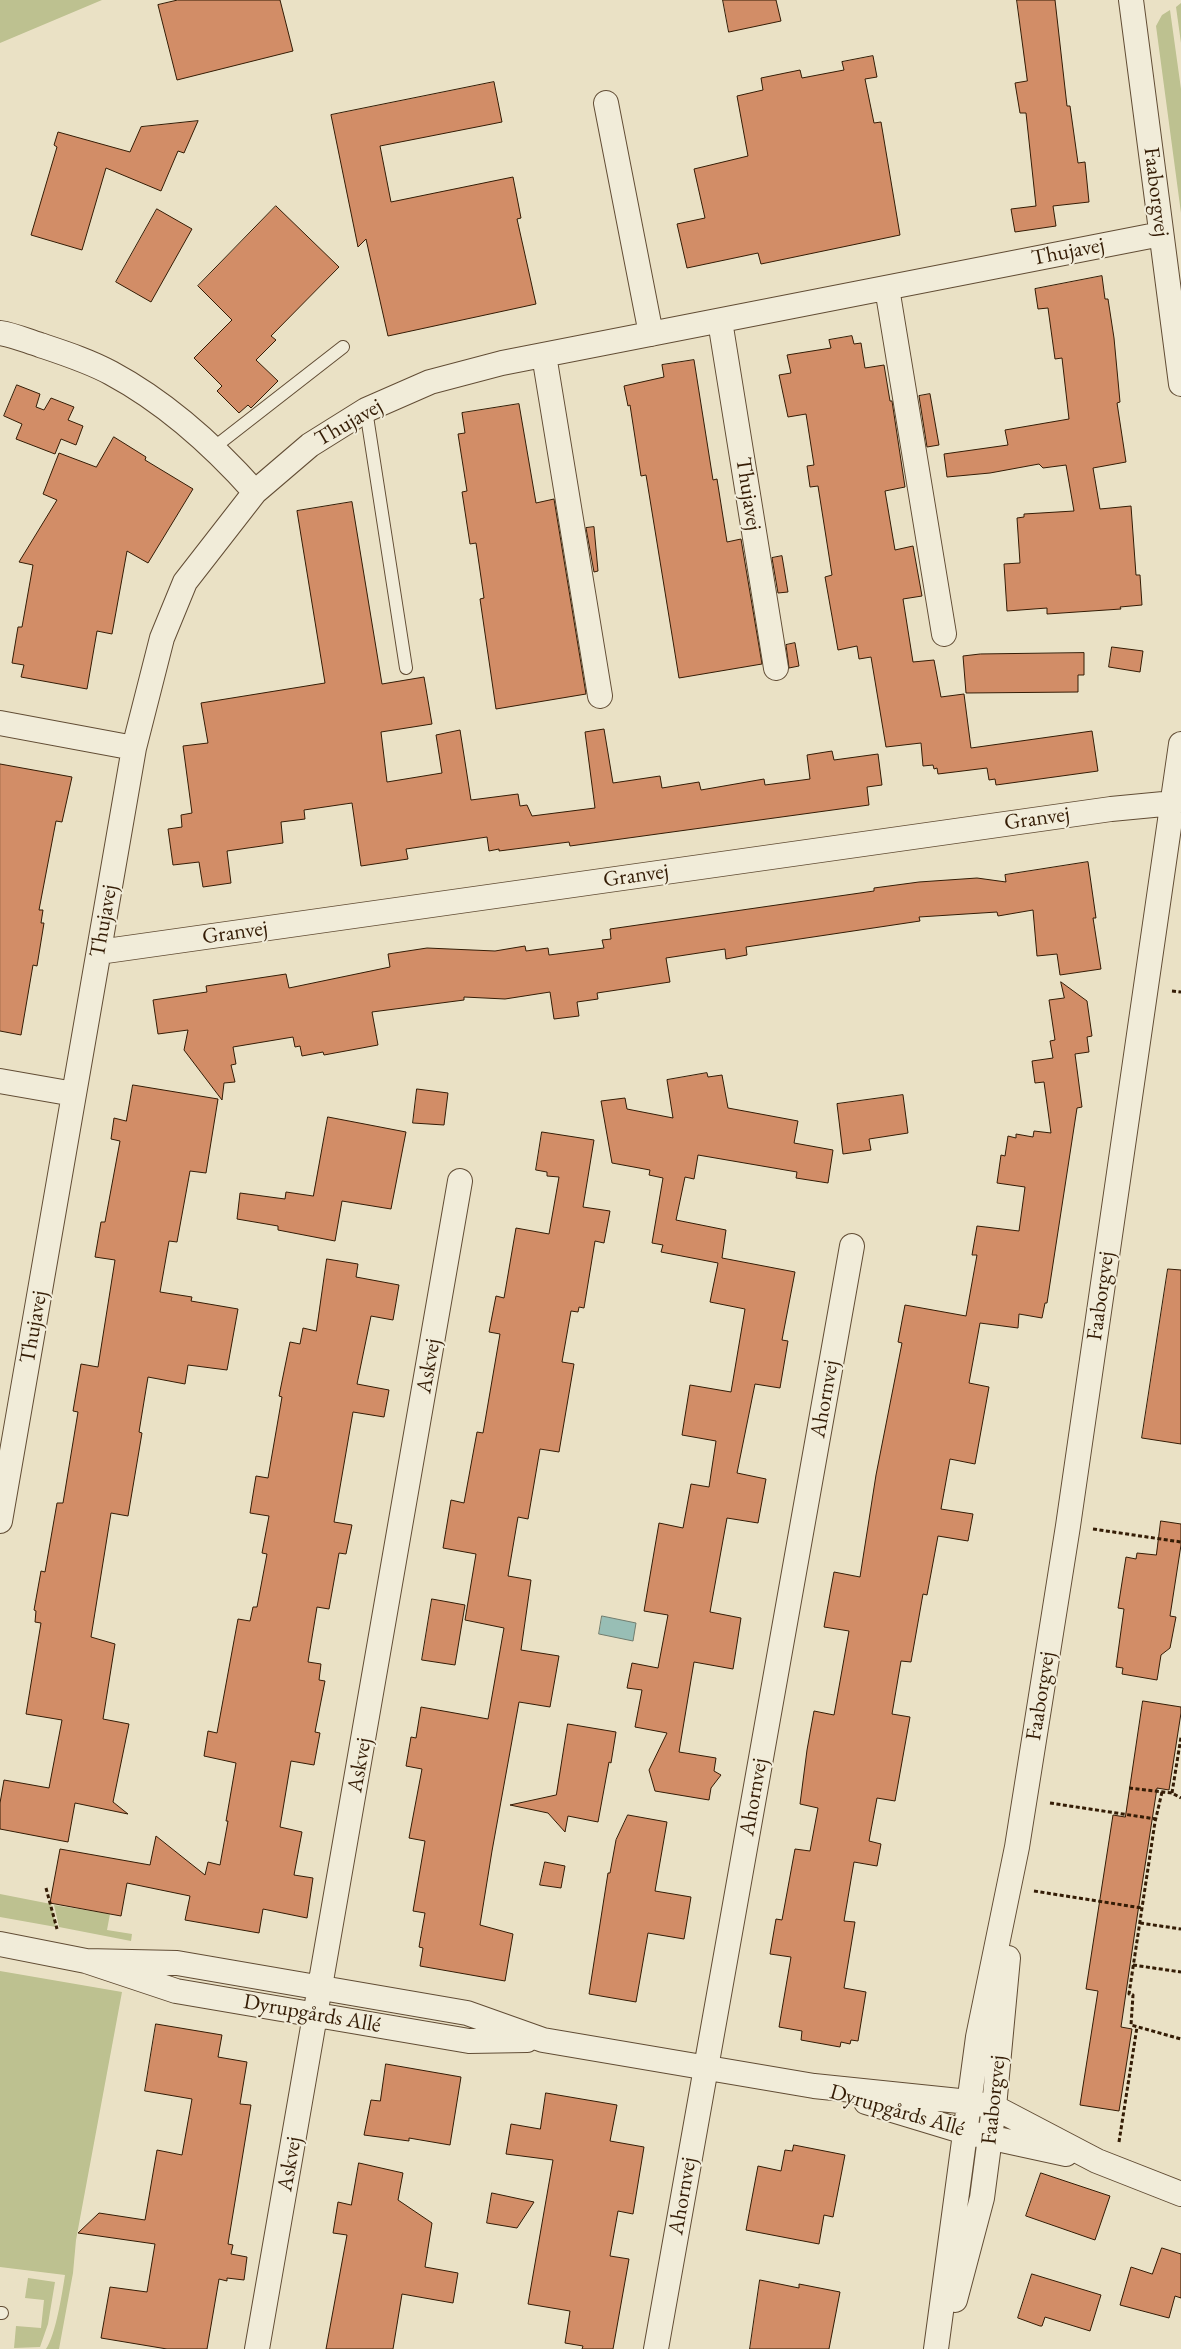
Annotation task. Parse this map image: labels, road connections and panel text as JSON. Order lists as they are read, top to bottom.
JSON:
{
  "streets": {
    "street": [
      "Faaborgvej",
      "Thujavej",
      "Granvej",
      "Askvej",
      "Ahornvej",
      "Dyrupgårds Allé"
    ]
  },
  "crossings": [
    ["Faaborgvej", "Thujavej"],
    ["Faaborgvej", "Granvej"],
    ["Faaborgvej", "Dyrupgårds Allé"],
    ["Thujavej", "Granvej"],
    ["Askvej", "Dyrupgårds Allé"],
    ["Ahornvej", "Dyrupgårds Allé"]
  ]
}
